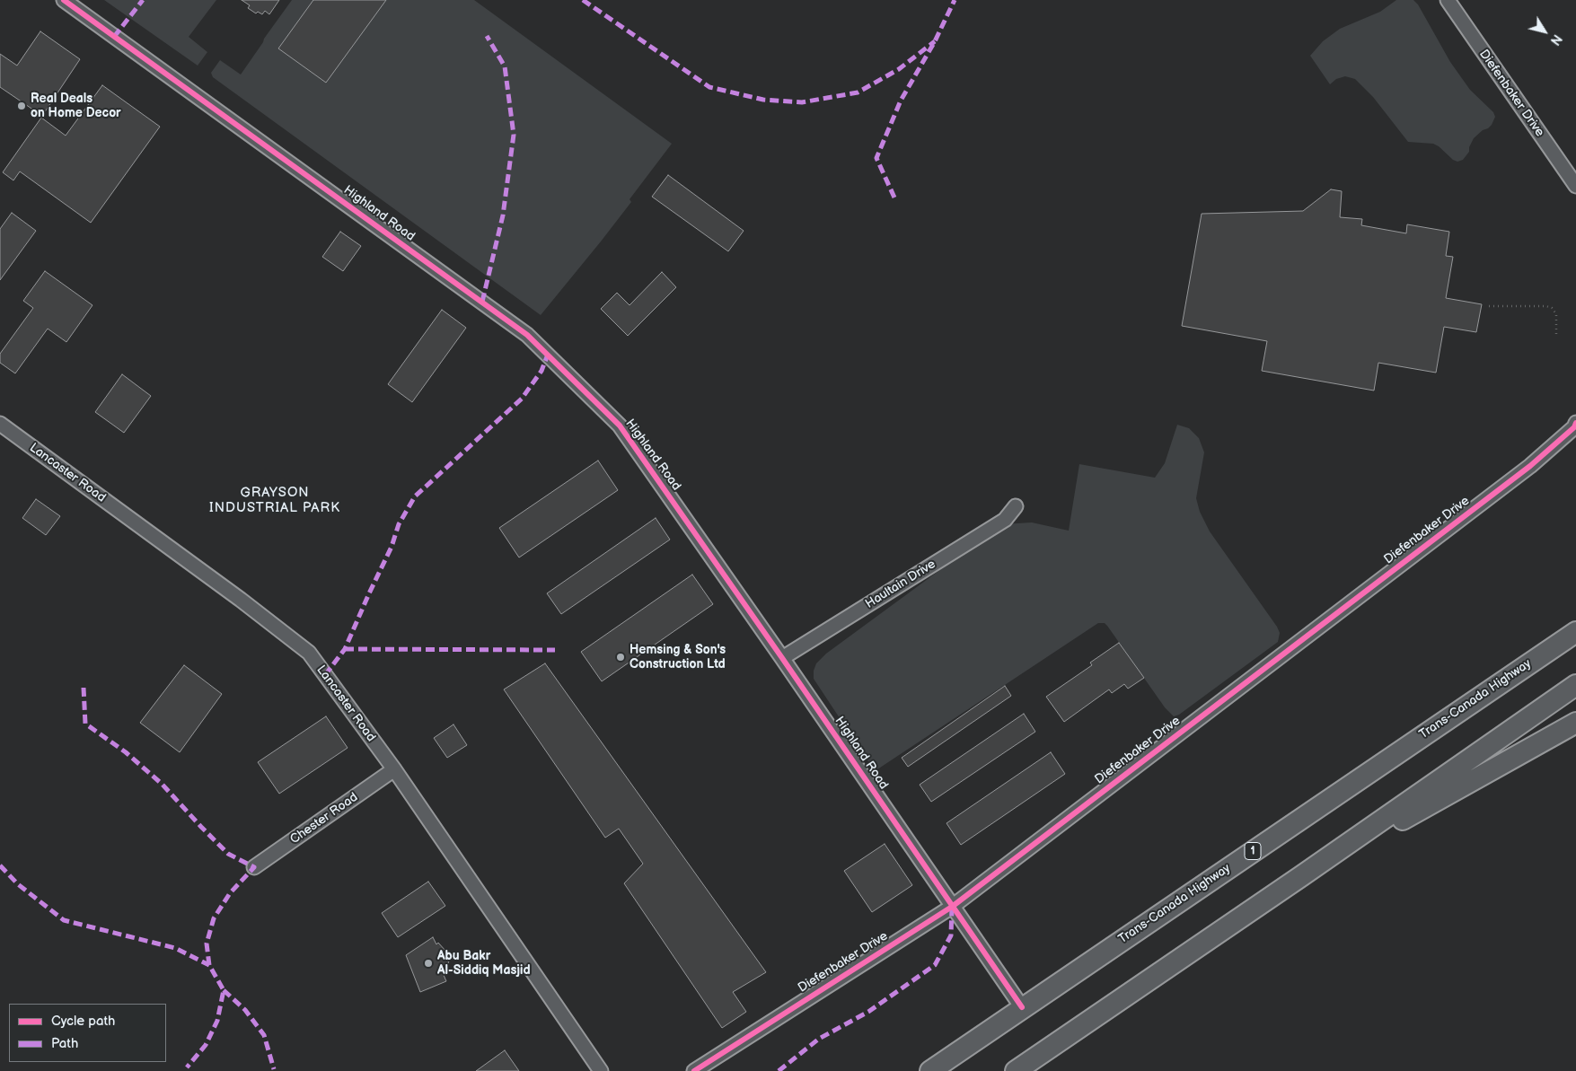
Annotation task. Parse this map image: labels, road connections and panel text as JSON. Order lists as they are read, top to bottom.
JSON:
{
  "streets": {
    "highway": ["Trans-Canada Highway", "1"],
    "street": [
      "Diefenbaker Drive",
      "Highland Road",
      "Lancaster Road",
      "Haultain Drive",
      "Chester Road"
    ]
  },
  "crossings": [
    ["Diefenbaker Drive", "Highland Road"],
    ["Highland Road", "Haultain Drive"],
    ["Highland Road", "Trans-Canada Highway"],
    ["Lancaster Road", "Chester Road"]
  ],
  "districts": ["GRAYSON INDUSTRIAL PARK"],
  "places": ["Real Deals on Home Decor", "Hemsing & Son's Construction Ltd", "Abu Bakr Al-Siddiq Masjid"],
  "legend": ["Cycle path", "Path"],
  "north": "bottom right"
}
